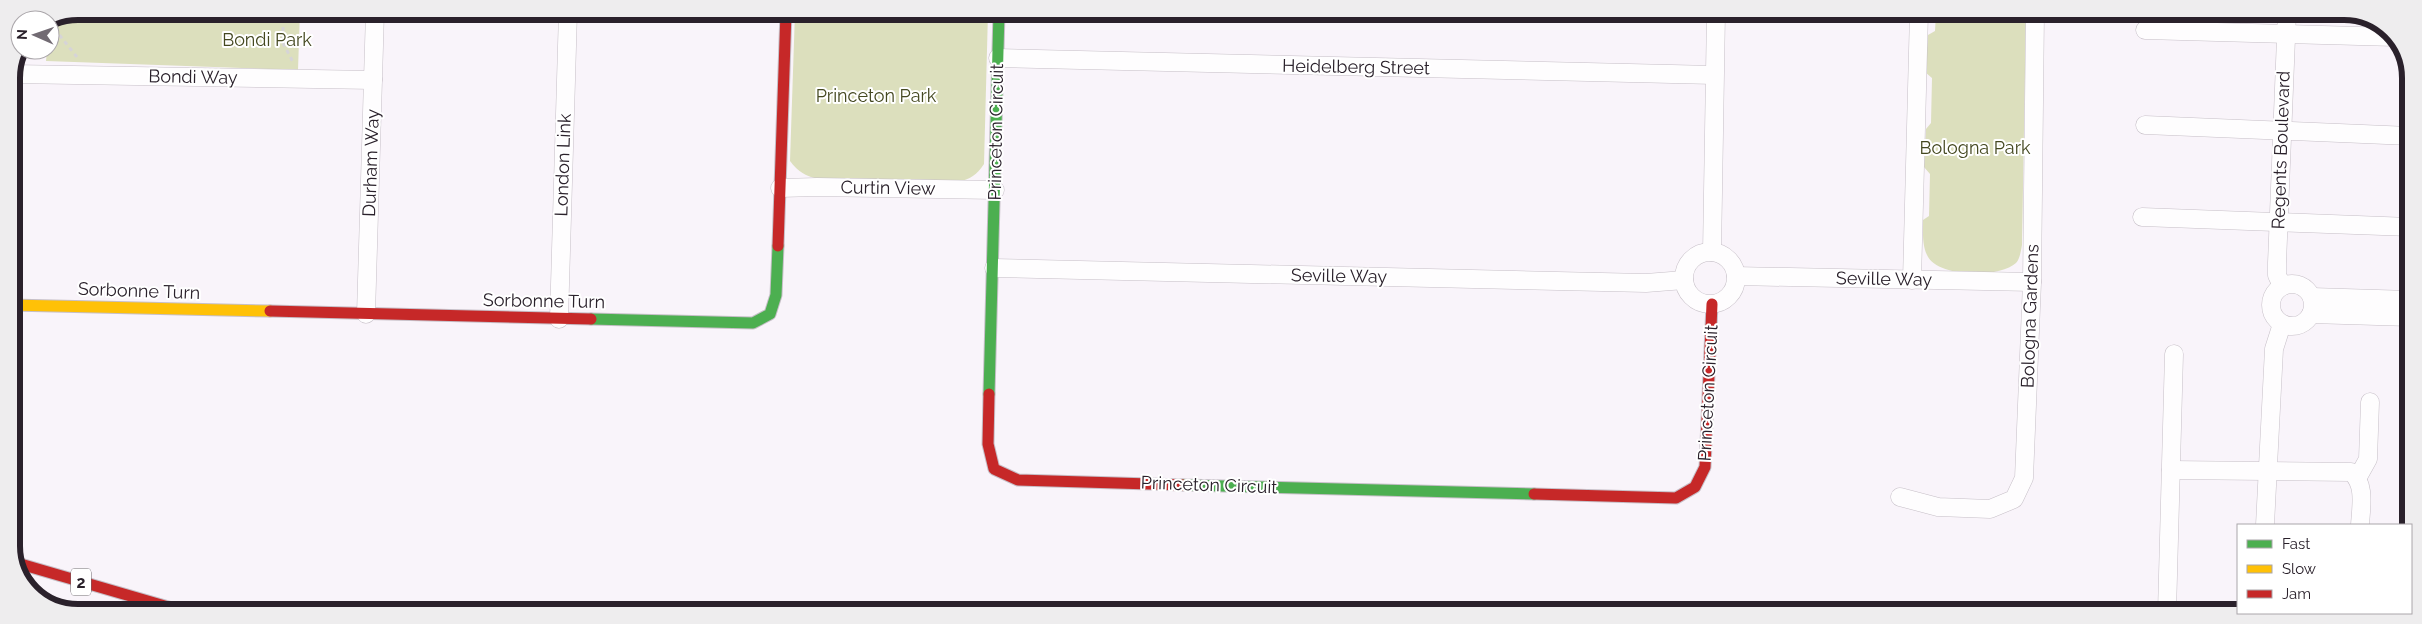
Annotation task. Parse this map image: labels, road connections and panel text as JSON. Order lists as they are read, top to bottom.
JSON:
{
  "streets": {
    "main road": ["Princeton Circuit", "Sorbonne Turn", "2"],
    "street": [
      "Heidelberg Street",
      "Bondi Way",
      "Regents Boulevard",
      "Durham Way",
      "London Link",
      "Curtin View",
      "Seville Way",
      "Bologna Gardens"
    ]
  },
  "crossings": [
    ["Heidelberg Street", "Princeton Circuit"],
    ["Bondi Way", "Durham Way"],
    ["Princeton Circuit", "Curtin View"],
    ["Princeton Circuit", "Seville Way"],
    ["Durham Way", "Sorbonne Turn"],
    ["London Link", "Sorbonne Turn"],
    ["Curtin View", "Sorbonne Turn"],
    ["Seville Way", "Bologna Gardens"]
  ],
  "parks": ["Bondi Park", "Princeton Park", "Bologna Park"],
  "legend": ["Fast", "Slow", "Jam"],
  "north": "left"
}
